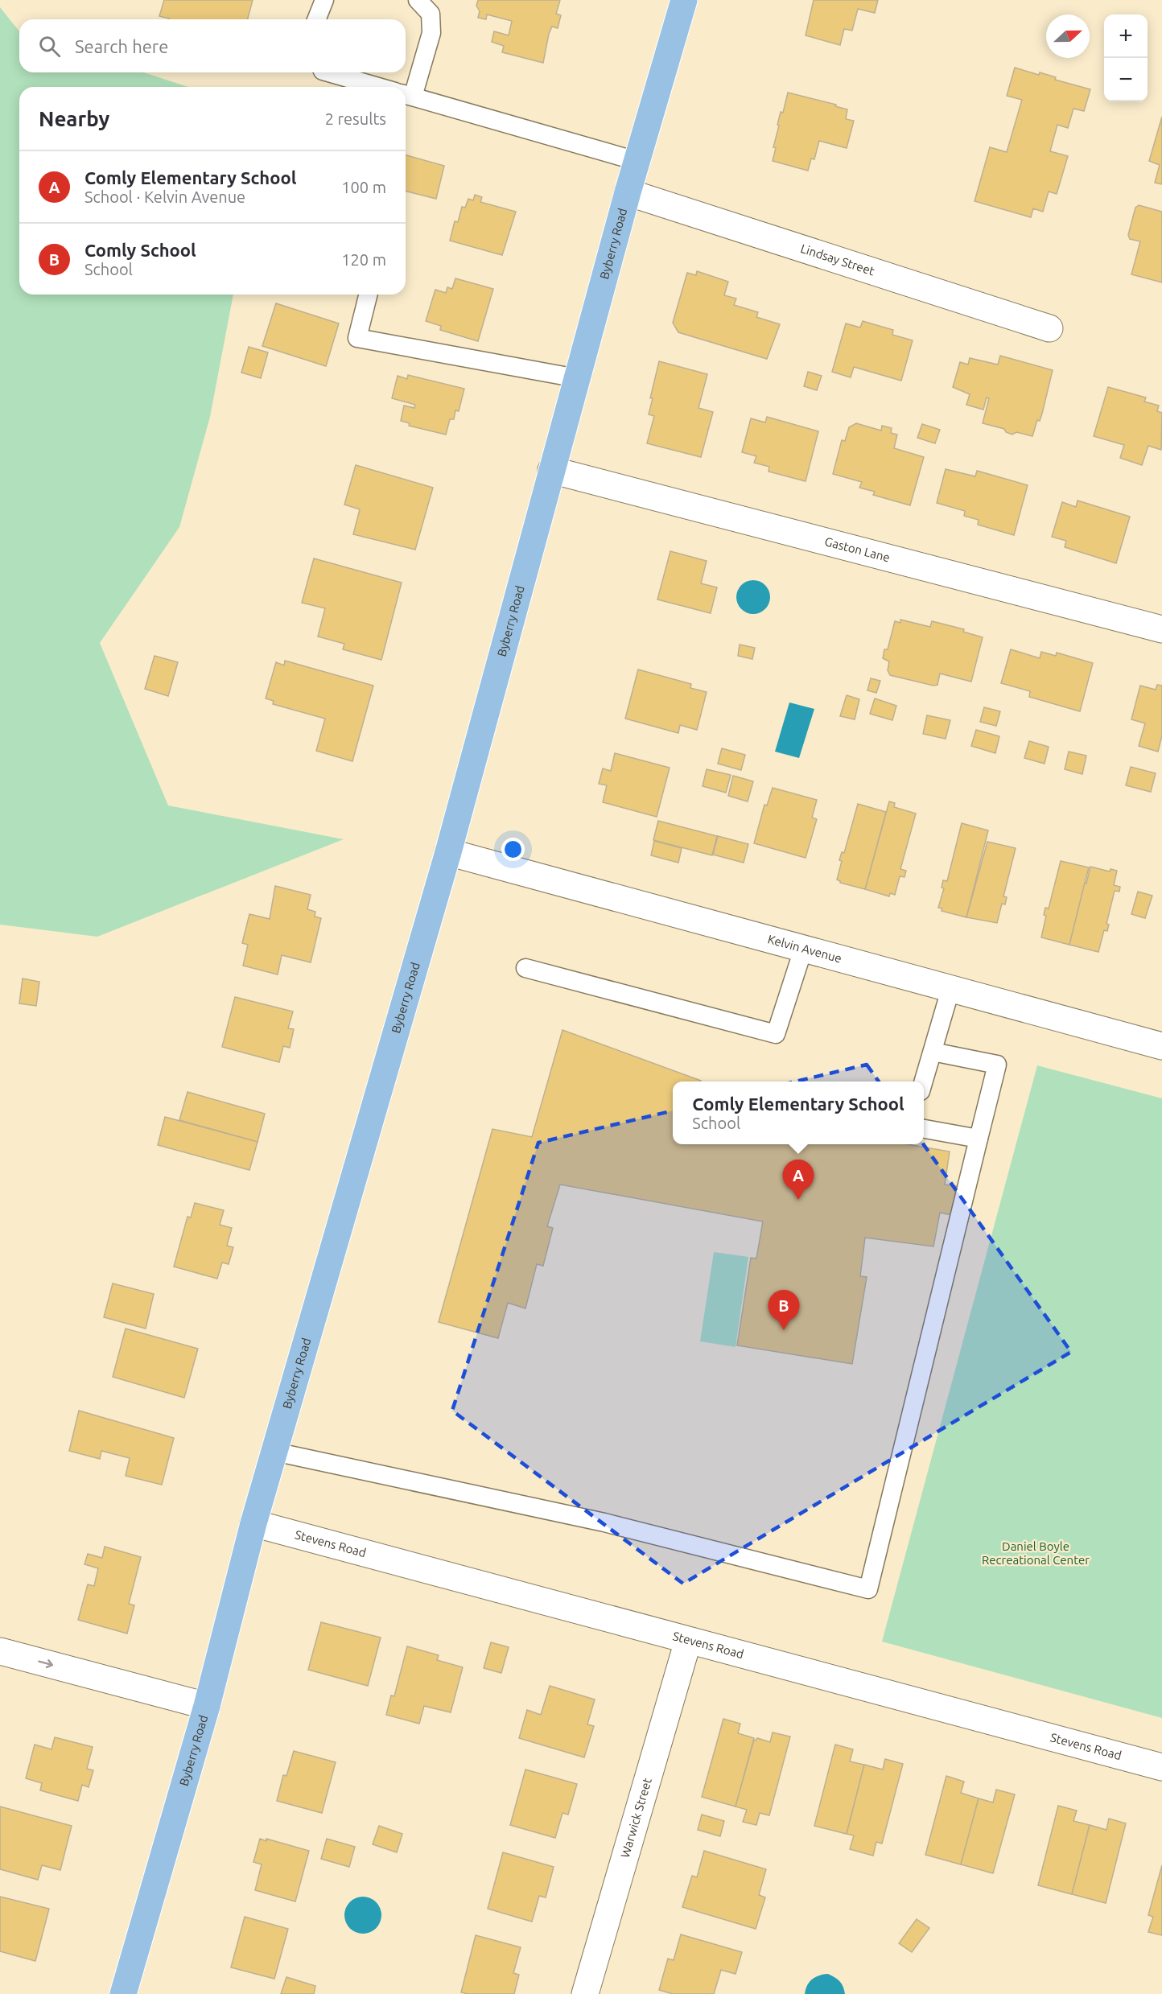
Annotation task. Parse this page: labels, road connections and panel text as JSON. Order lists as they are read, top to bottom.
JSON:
{
  "streets": {
    "main road": ["Byberry Road"],
    "street": [
      "Lindsay Street",
      "Gaston Lane",
      "Kelvin Avenue",
      "Stevens Road",
      "Warwick Street"
    ]
  },
  "crossings": [
    ["Byberry Road", "Lindsay Street"],
    ["Byberry Road", "Gaston Lane"],
    ["Byberry Road", "Kelvin Avenue"],
    ["Byberry Road", "Stevens Road"],
    ["Stevens Road", "Warwick Street"]
  ],
  "parks": ["Daniel Boyle Recreational Center"],
  "north": "right",
  "page": {
    "map_buttons": ["+", "−"],
    "search": "Search here",
    "heading": ["Nearby", "2 results"],
    "list": [
      {
        "mark": "A",
        "name": "Comly Elementary School",
        "note": "School · Kelvin Avenue",
        "value": "100 m"
      },
      {
        "mark": "B",
        "name": "Comly School",
        "note": "School",
        "value": "120 m"
      }
    ],
    "popup": ["Comly Elementary School", "School"],
    "pins": ["A", "B"]
  }
}
